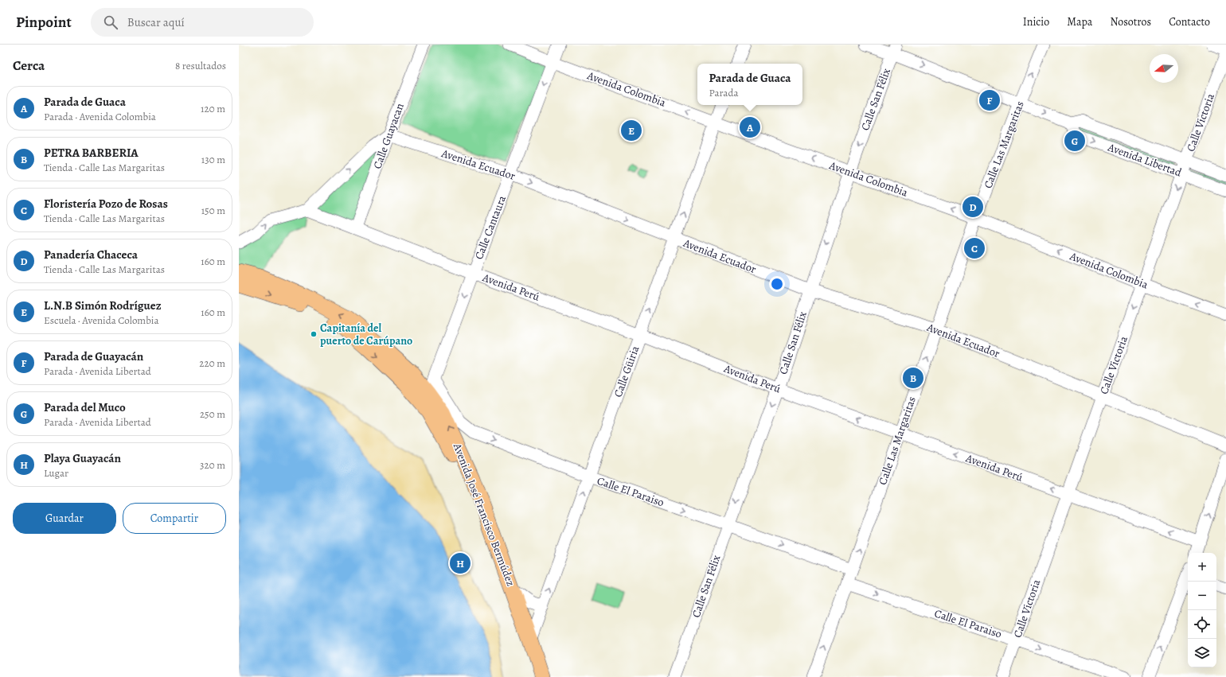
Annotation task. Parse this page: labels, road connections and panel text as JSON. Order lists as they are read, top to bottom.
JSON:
{
  "streets": {
    "main road": ["Avenida José Francisco Bermúdez"],
    "street": [
      "Avenida Colombia",
      "Calle San Félix",
      "Calle Victoria",
      "Calle Guayacan",
      "Calle Las Margaritas",
      "Avenida Libertad",
      "Avenida Ecuador",
      "Calle Cantaura",
      "Avenida Perú",
      "Calle Güiria",
      "Calle El Paraiso"
    ]
  },
  "crossings": [
    ["Avenida Colombia", "Calle San Félix"],
    ["Avenida Colombia", "Calle Victoria"],
    ["Avenida Colombia", "Calle Las Margaritas"],
    ["Avenida Colombia", "Calle Cantaura"],
    ["Avenida Colombia", "Calle Güiria"],
    ["Calle San Félix", "Avenida Libertad"],
    ["Calle San Félix", "Avenida Ecuador"],
    ["Calle San Félix", "Avenida Perú"],
    ["Calle San Félix", "Calle El Paraiso"],
    ["Calle Victoria", "Avenida Libertad"],
    ["Calle Victoria", "Avenida Ecuador"],
    ["Calle Victoria", "Avenida Perú"],
    ["Calle Victoria", "Calle El Paraiso"],
    ["Calle Guayacan", "Avenida Ecuador"],
    ["Calle Guayacan", "Avenida Perú"],
    ["Calle Las Margaritas", "Avenida Libertad"],
    ["Calle Las Margaritas", "Avenida Ecuador"],
    ["Calle Las Margaritas", "Avenida Perú"],
    ["Calle Las Margaritas", "Calle El Paraiso"],
    ["Avenida Ecuador", "Calle Cantaura"],
    ["Avenida Ecuador", "Calle Güiria"],
    ["Calle Cantaura", "Avenida Perú"],
    ["Calle Cantaura", "Calle El Paraiso"],
    ["Calle Cantaura", "Avenida José Francisco Bermúdez"],
    ["Avenida Perú", "Calle Güiria"],
    ["Calle Güiria", "Calle El Paraiso"],
    ["Calle Güiria", "Avenida José Francisco Bermúdez"],
    ["Calle El Paraiso", "Avenida José Francisco Bermúdez"]
  ],
  "one_way": [
    "Avenida Colombia",
    "Calle San Félix",
    "Calle Victoria",
    "Calle Las Margaritas",
    "Calle Cantaura",
    "Avenida Perú",
    "Calle Güiria",
    "Calle El Paraiso"
  ],
  "places": ["Capitanía del puerto de Carúpano"],
  "north": "left",
  "page": {
    "header": "Pinpoint",
    "search": "Buscar aquí",
    "nav": [
      "Inicio",
      "Mapa",
      "Nosotros",
      "Contacto"
    ],
    "heading": ["Cerca", "8 resultados"],
    "popup": ["Parada de Guaca", "Parada"],
    "list": [
      {
        "mark": "A",
        "name": "Parada de Guaca",
        "note": "Parada · Avenida Colombia",
        "value": "120 m"
      },
      {
        "mark": "B",
        "name": "PETRA BARBERIA",
        "note": "Tienda · Calle Las Margaritas",
        "value": "130 m"
      },
      {
        "mark": "C",
        "name": "Floristería Pozo de Rosas",
        "note": "Tienda · Calle Las Margaritas",
        "value": "150 m"
      },
      {
        "mark": "D",
        "name": "Panadería Chaceca",
        "note": "Tienda · Calle Las Margaritas",
        "value": "160 m"
      },
      {
        "mark": "E",
        "name": "L.N.B Simón Rodríguez",
        "note": "Escuela · Avenida Colombia",
        "value": "160 m"
      },
      {
        "mark": "F",
        "name": "Parada de Guayacán",
        "note": "Parada · Avenida Libertad",
        "value": "220 m"
      },
      {
        "mark": "G",
        "name": "Parada del Muco",
        "note": "Parada · Avenida Libertad",
        "value": "250 m"
      },
      {
        "mark": "H",
        "name": "Playa Guayacán",
        "note": "Lugar",
        "value": "320 m"
      }
    ],
    "pins": [
      "F",
      "A",
      "E",
      "G",
      "D",
      "C",
      "B",
      "H"
    ],
    "buttons": ["Guardar", "Compartir"],
    "map_buttons": ["+", "−"]
  }
}
